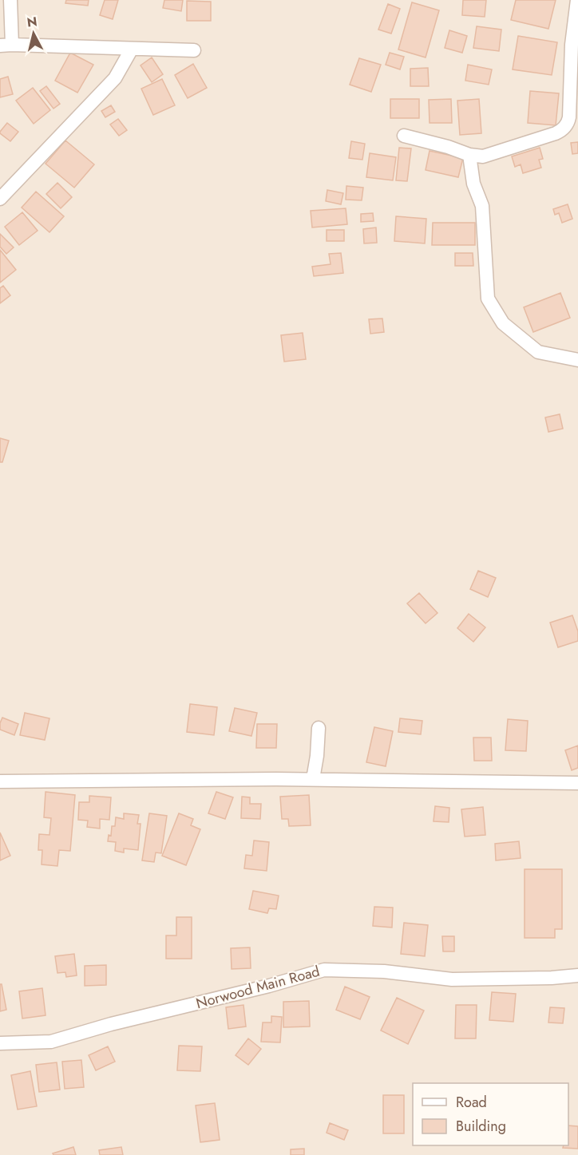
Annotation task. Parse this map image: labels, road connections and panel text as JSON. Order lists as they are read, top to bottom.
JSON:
{
  "streets": {
    "street": ["Norwood Main Road"]
  },
  "legend": ["Road", "Building"],
  "north": "top"
}
